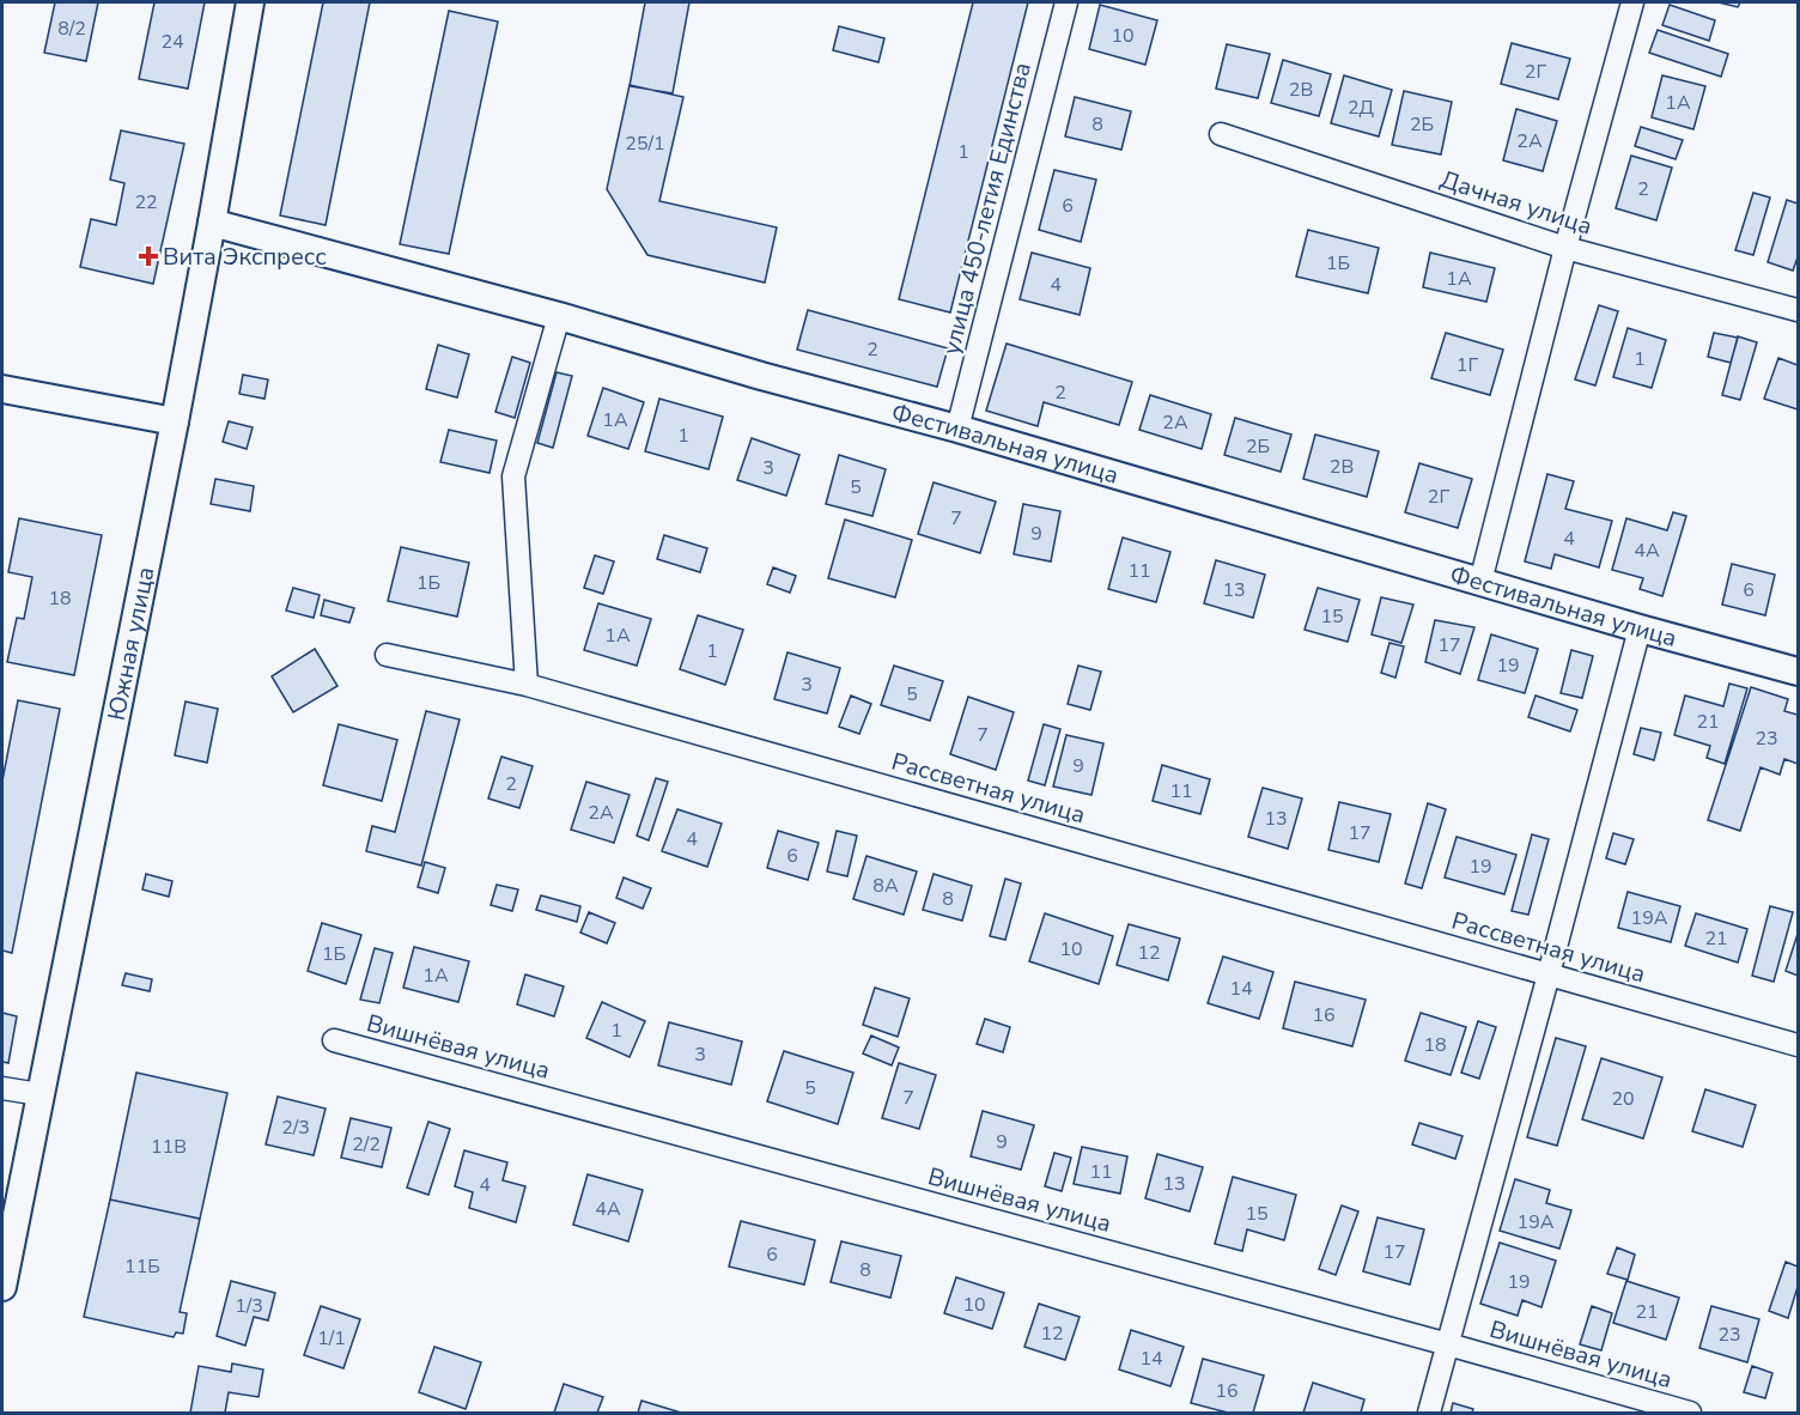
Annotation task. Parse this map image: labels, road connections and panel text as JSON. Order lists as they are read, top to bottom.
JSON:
{
  "streets": {
    "street": [
      "Дачная улица",
      "улица 450-летия Единства",
      "Фестивальная улица",
      "Южная улица",
      "Рассветная улица",
      "Вишнёвая улица"
    ]
  },
  "crossings": [
    ["улица 450-летия Единства", "Фестивальная улица"],
    ["Фестивальная улица", "Южная улица"]
  ],
  "places": {
    "health": ["Вита Экспресс"]
  },
  "house_numbers": [
    "8/2",
    "10",
    "24",
    "2Г",
    "2В",
    "1А",
    "2Д",
    "8",
    "2Б",
    "2А",
    "25/1",
    "1",
    "2",
    "22",
    "6",
    "1Б",
    "1А",
    "4",
    "2",
    "1",
    "1Г",
    "2",
    "1А",
    "2А",
    "1",
    "2Б",
    "2В",
    "3",
    "5",
    "2Г",
    "7",
    "9",
    "4",
    "4А",
    "11",
    "1Б",
    "13",
    "6",
    "18",
    "15",
    "1А",
    "17",
    "1",
    "19",
    "3",
    "5",
    "21",
    "7",
    "23",
    "9",
    "2",
    "11",
    "2А",
    "13",
    "17",
    "4",
    "6",
    "19",
    "8А",
    "8",
    "19А",
    "21",
    "10",
    "12",
    "1Б",
    "1А",
    "14",
    "16",
    "1",
    "18",
    "3",
    "5",
    "7",
    "20",
    "2/3",
    "9",
    "2/2",
    "11В",
    "11",
    "13",
    "4",
    "4А",
    "15",
    "19А",
    "17",
    "6",
    "11Б",
    "8",
    "19",
    "10",
    "1/3",
    "21",
    "12",
    "23",
    "1/1",
    "14",
    "16"
  ]
}
